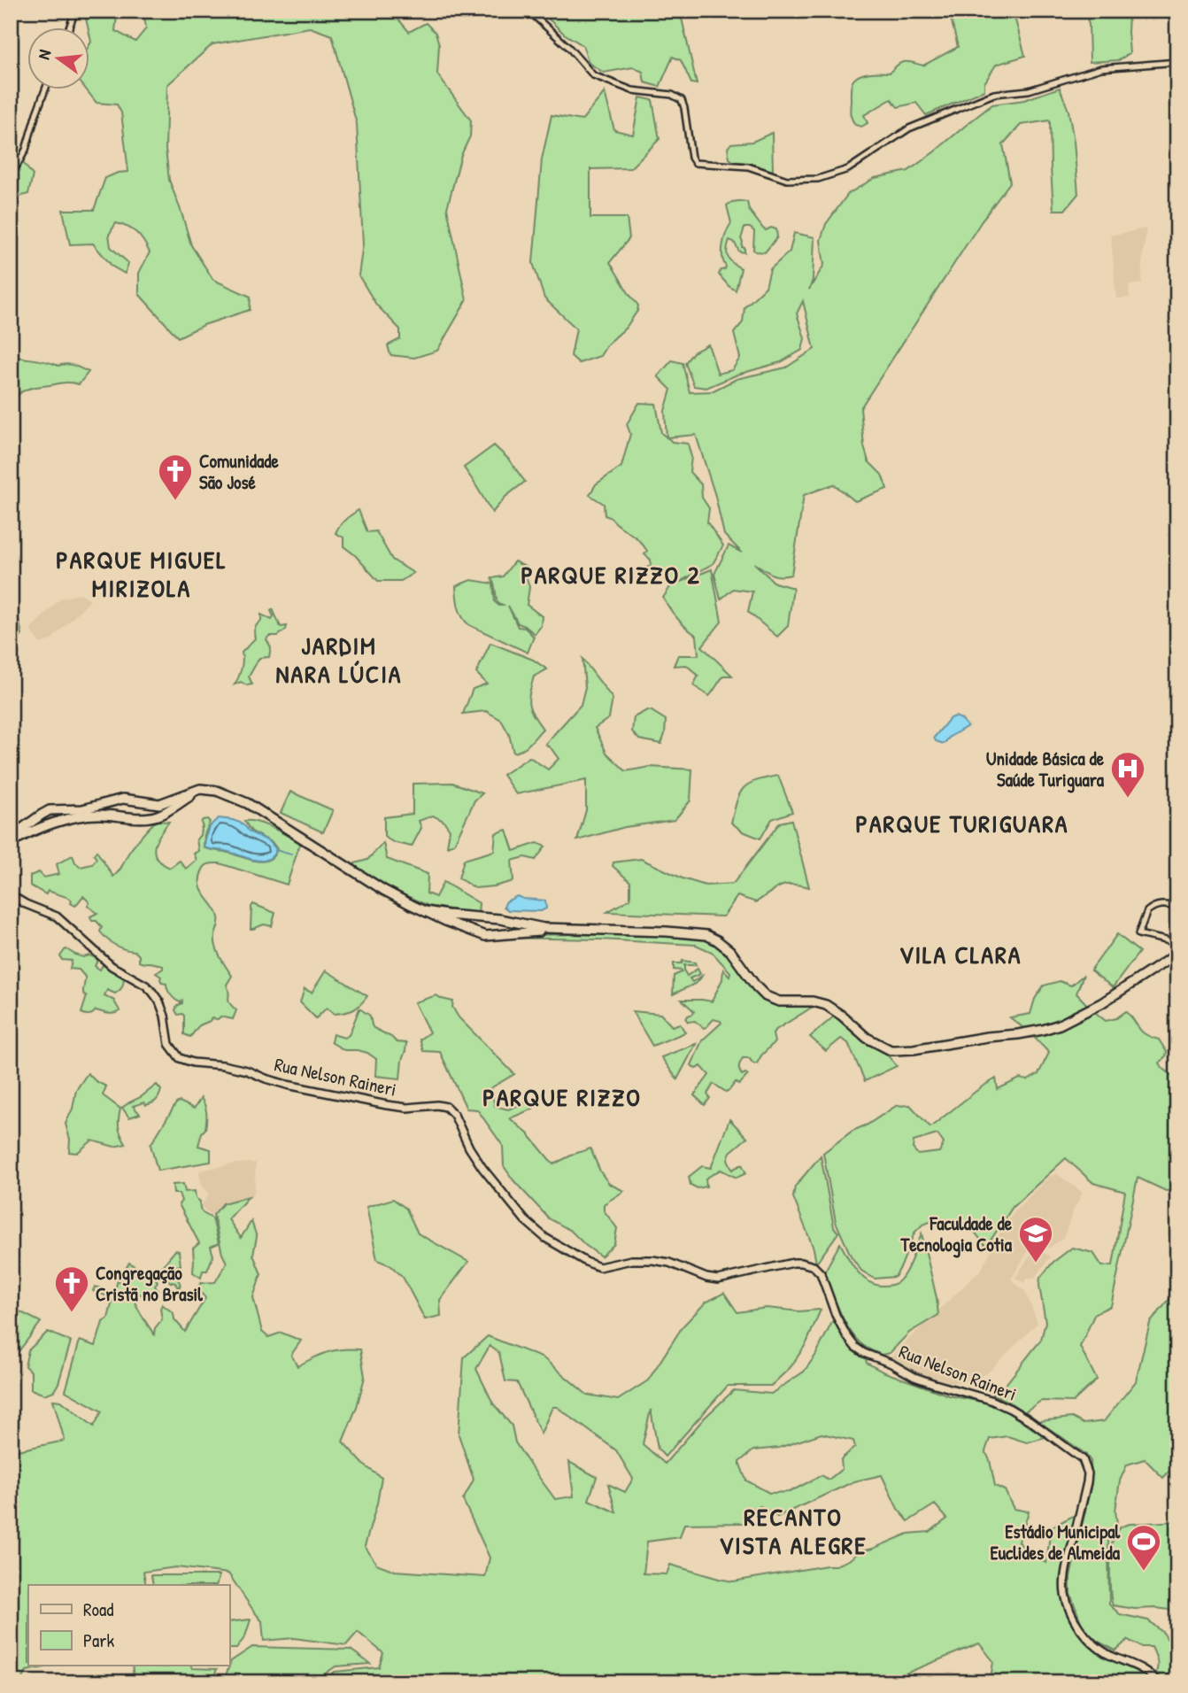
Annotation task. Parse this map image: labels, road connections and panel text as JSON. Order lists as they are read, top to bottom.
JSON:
{
  "streets": {
    "main road": ["Rua Nelson Raineri"]
  },
  "districts": [
    "PARQUE MIGUEL MIRIZOLA",
    "PARQUE RIZZO 2",
    "JARDIM NARA LÚCIA",
    "PARQUE TURIGUARA",
    "VILA CLARA",
    "PARQUE RIZZO",
    "RECANTO VISTA ALEGRE"
  ],
  "places": {
    "church": ["Comunidade São José", "Congregação Cristã no Brasil"],
    "hospital": ["Unidade Básica de Saúde Turiguara"],
    "school or university": ["Faculdade de Tecnologia Cotia"],
    "sports": ["Estádio Municipal Euclides de Almeida"]
  },
  "legend": ["Road", "Park"],
  "north": "left"
}
